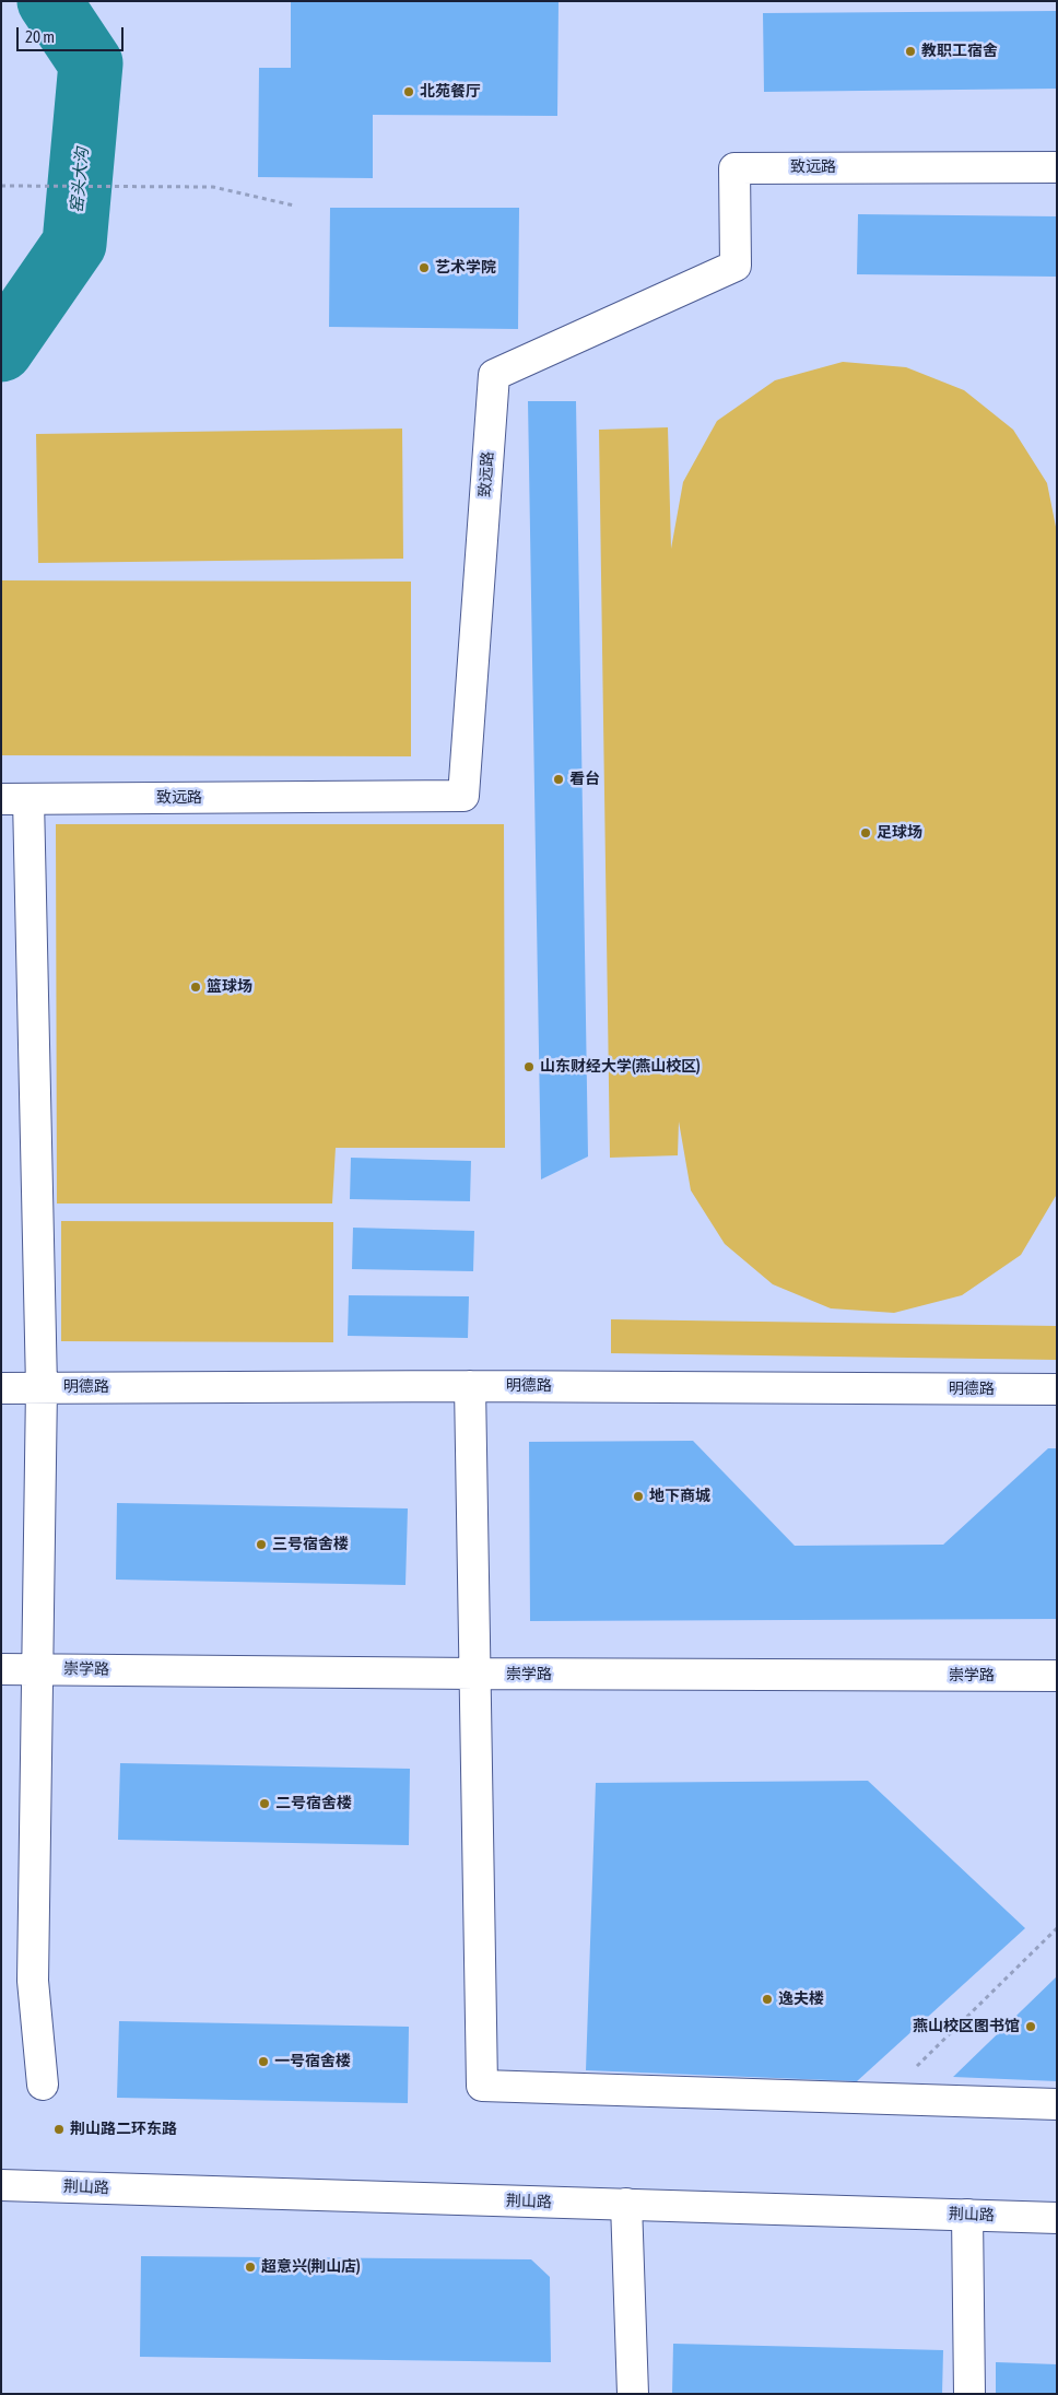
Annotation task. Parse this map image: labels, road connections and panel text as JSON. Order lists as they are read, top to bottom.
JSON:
{
  "streets": {
    "main road": [
      "致远路",
      "明德路",
      "崇学路",
      "荆山路"
    ]
  },
  "water": ["窑头大沟"],
  "places": [
    "教职工宿舍",
    "北苑餐厅",
    "艺术学院",
    "看台",
    "足球场",
    "篮球场",
    "山东财经大学(燕山校区)",
    "地下商城",
    "三号宿舍楼",
    "二号宿舍楼",
    "逸夫楼",
    "燕山校区图书馆",
    "一号宿舍楼",
    "荆山路二环东路",
    "超意兴(荆山店)"
  ],
  "scale_bar": "20 m"
}
